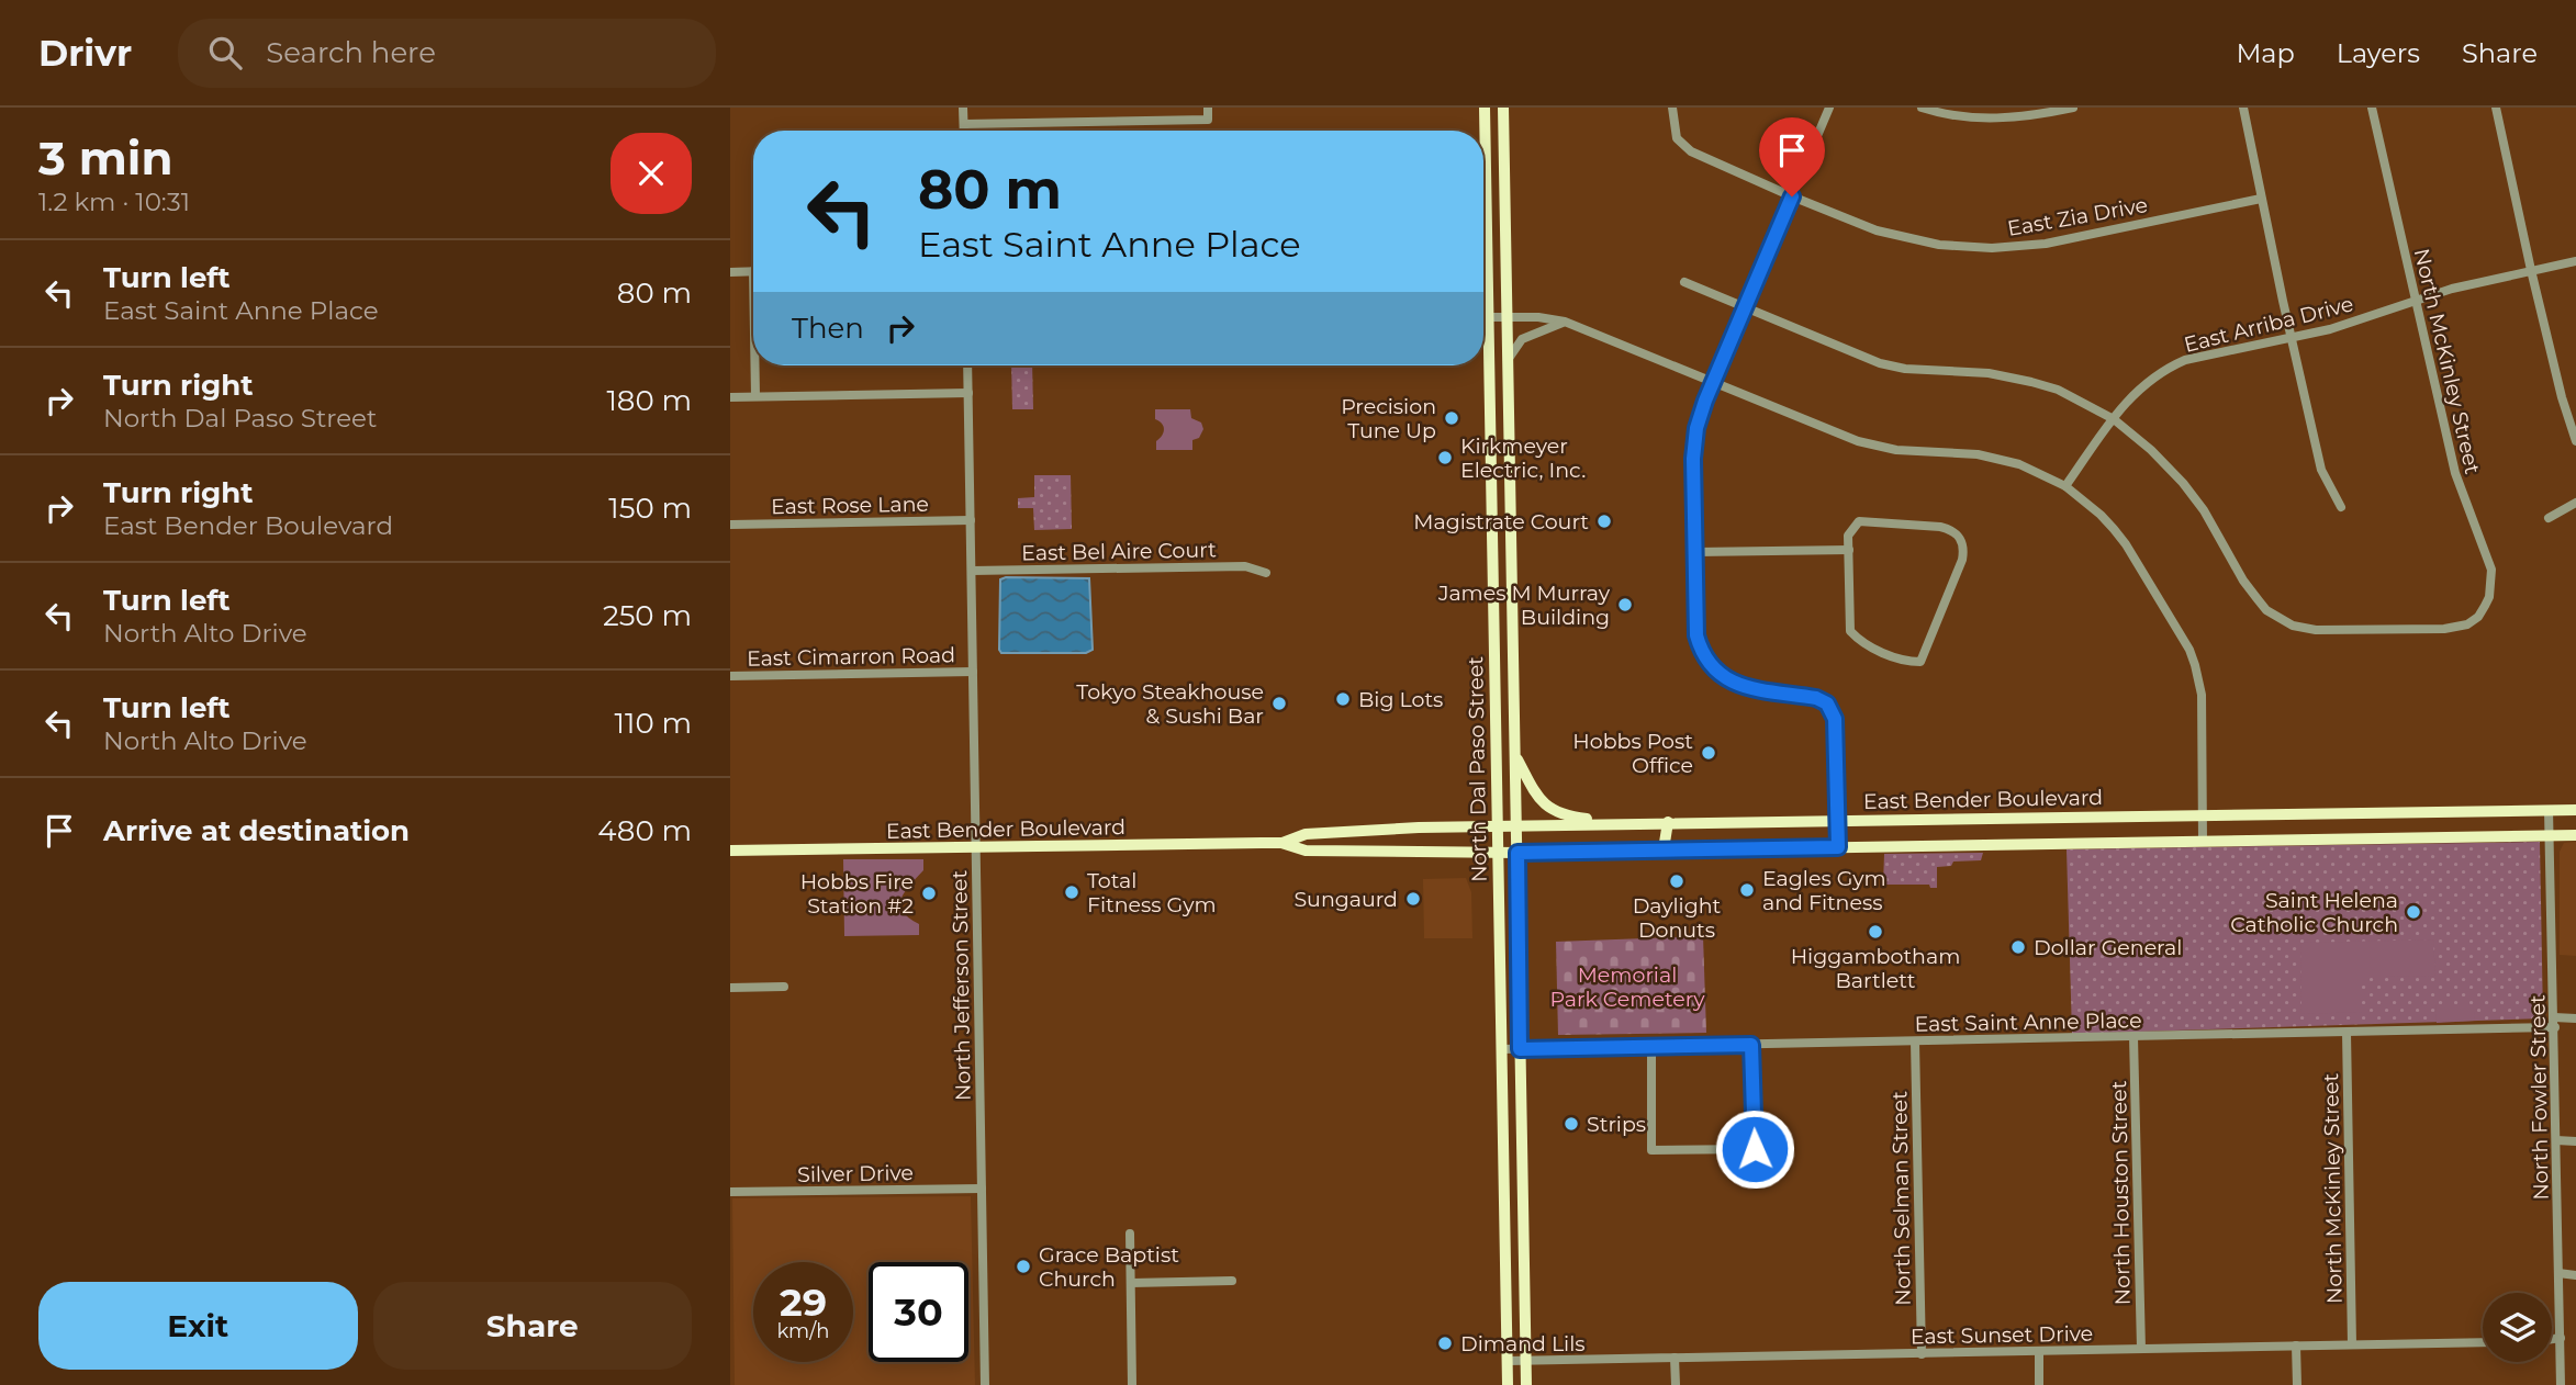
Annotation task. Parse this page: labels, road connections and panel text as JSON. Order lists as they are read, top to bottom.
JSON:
{
  "streets": {
    "main road": ["North Dal Paso Street", "East Bender Boulevard"],
    "street": [
      "East Zia Drive",
      "East Arriba Drive",
      "North McKinley Street",
      "East Rose Lane",
      "East Bel Aire Court",
      "East Cimarron Road",
      "North Jefferson Street",
      "East Saint Anne Place",
      "North Fowler Street",
      "Silver Drive",
      "North Houston Street",
      "North Selman Street",
      "East Sunset Drive"
    ]
  },
  "crossings": [
    ["East Arriba Drive", "North McKinley Street"],
    ["North McKinley Street", "East Saint Anne Place"],
    ["North McKinley Street", "East Sunset Drive"],
    ["East Rose Lane", "North Jefferson Street"],
    ["East Bel Aire Court", "North Jefferson Street"],
    ["East Cimarron Road", "North Jefferson Street"],
    ["North Dal Paso Street", "East Bender Boulevard"],
    ["North Dal Paso Street", "East Saint Anne Place"],
    ["North Dal Paso Street", "East Sunset Drive"],
    ["East Bender Boulevard", "North Jefferson Street"],
    ["East Bender Boulevard", "North Fowler Street"],
    ["North Jefferson Street", "Silver Drive"],
    ["East Saint Anne Place", "North Fowler Street"],
    ["East Saint Anne Place", "North Houston Street"],
    ["East Saint Anne Place", "North Selman Street"],
    ["North Houston Street", "East Sunset Drive"],
    ["North Selman Street", "East Sunset Drive"]
  ],
  "parks": ["Memorial Park Cemetery"],
  "places": [
    "Precision Tune Up",
    "Kirkmeyer Electric, Inc.",
    "Magistrate Court",
    "James M Murray Building",
    "Big Lots",
    "Tokyo Steakhouse & Sushi Bar",
    "Hobbs Post Office",
    "Daylight Donuts",
    "Eagles Gym and Fitness",
    "Total Fitness Gym",
    "Hobbs Fire Station #2",
    "Sungaurd",
    "Saint Helena Catholic Church",
    "Higgambotham Bartlett",
    "Dollar General",
    "Strips",
    "Grace Baptist Church",
    "Dimand Lils"
  ],
  "page": {
    "header": "Drivr",
    "search": "Search here",
    "nav": ["Map", "Layers", "Share"],
    "heading": ["3 min", "1.2 km · 10:31"],
    "turn": ["80 m", "East Saint Anne Place"],
    "list": [
      {
        "name": "Turn left",
        "note": "East Saint Anne Place",
        "value": "80 m"
      },
      {
        "name": "Turn right",
        "note": "North Dal Paso Street",
        "value": "180 m"
      },
      {
        "name": "Turn right",
        "note": "East Bender Boulevard",
        "value": "150 m"
      },
      {
        "name": "Turn left",
        "note": "North Alto Drive",
        "value": "250 m"
      },
      {
        "name": "Turn left",
        "note": "North Alto Drive",
        "value": "110 m"
      },
      {
        "name": "Arrive at destination",
        "value": "480 m"
      }
    ],
    "then": "Then",
    "speed": "29 km/h",
    "limit": "30",
    "buttons": ["Exit", "Share"]
  }
}
